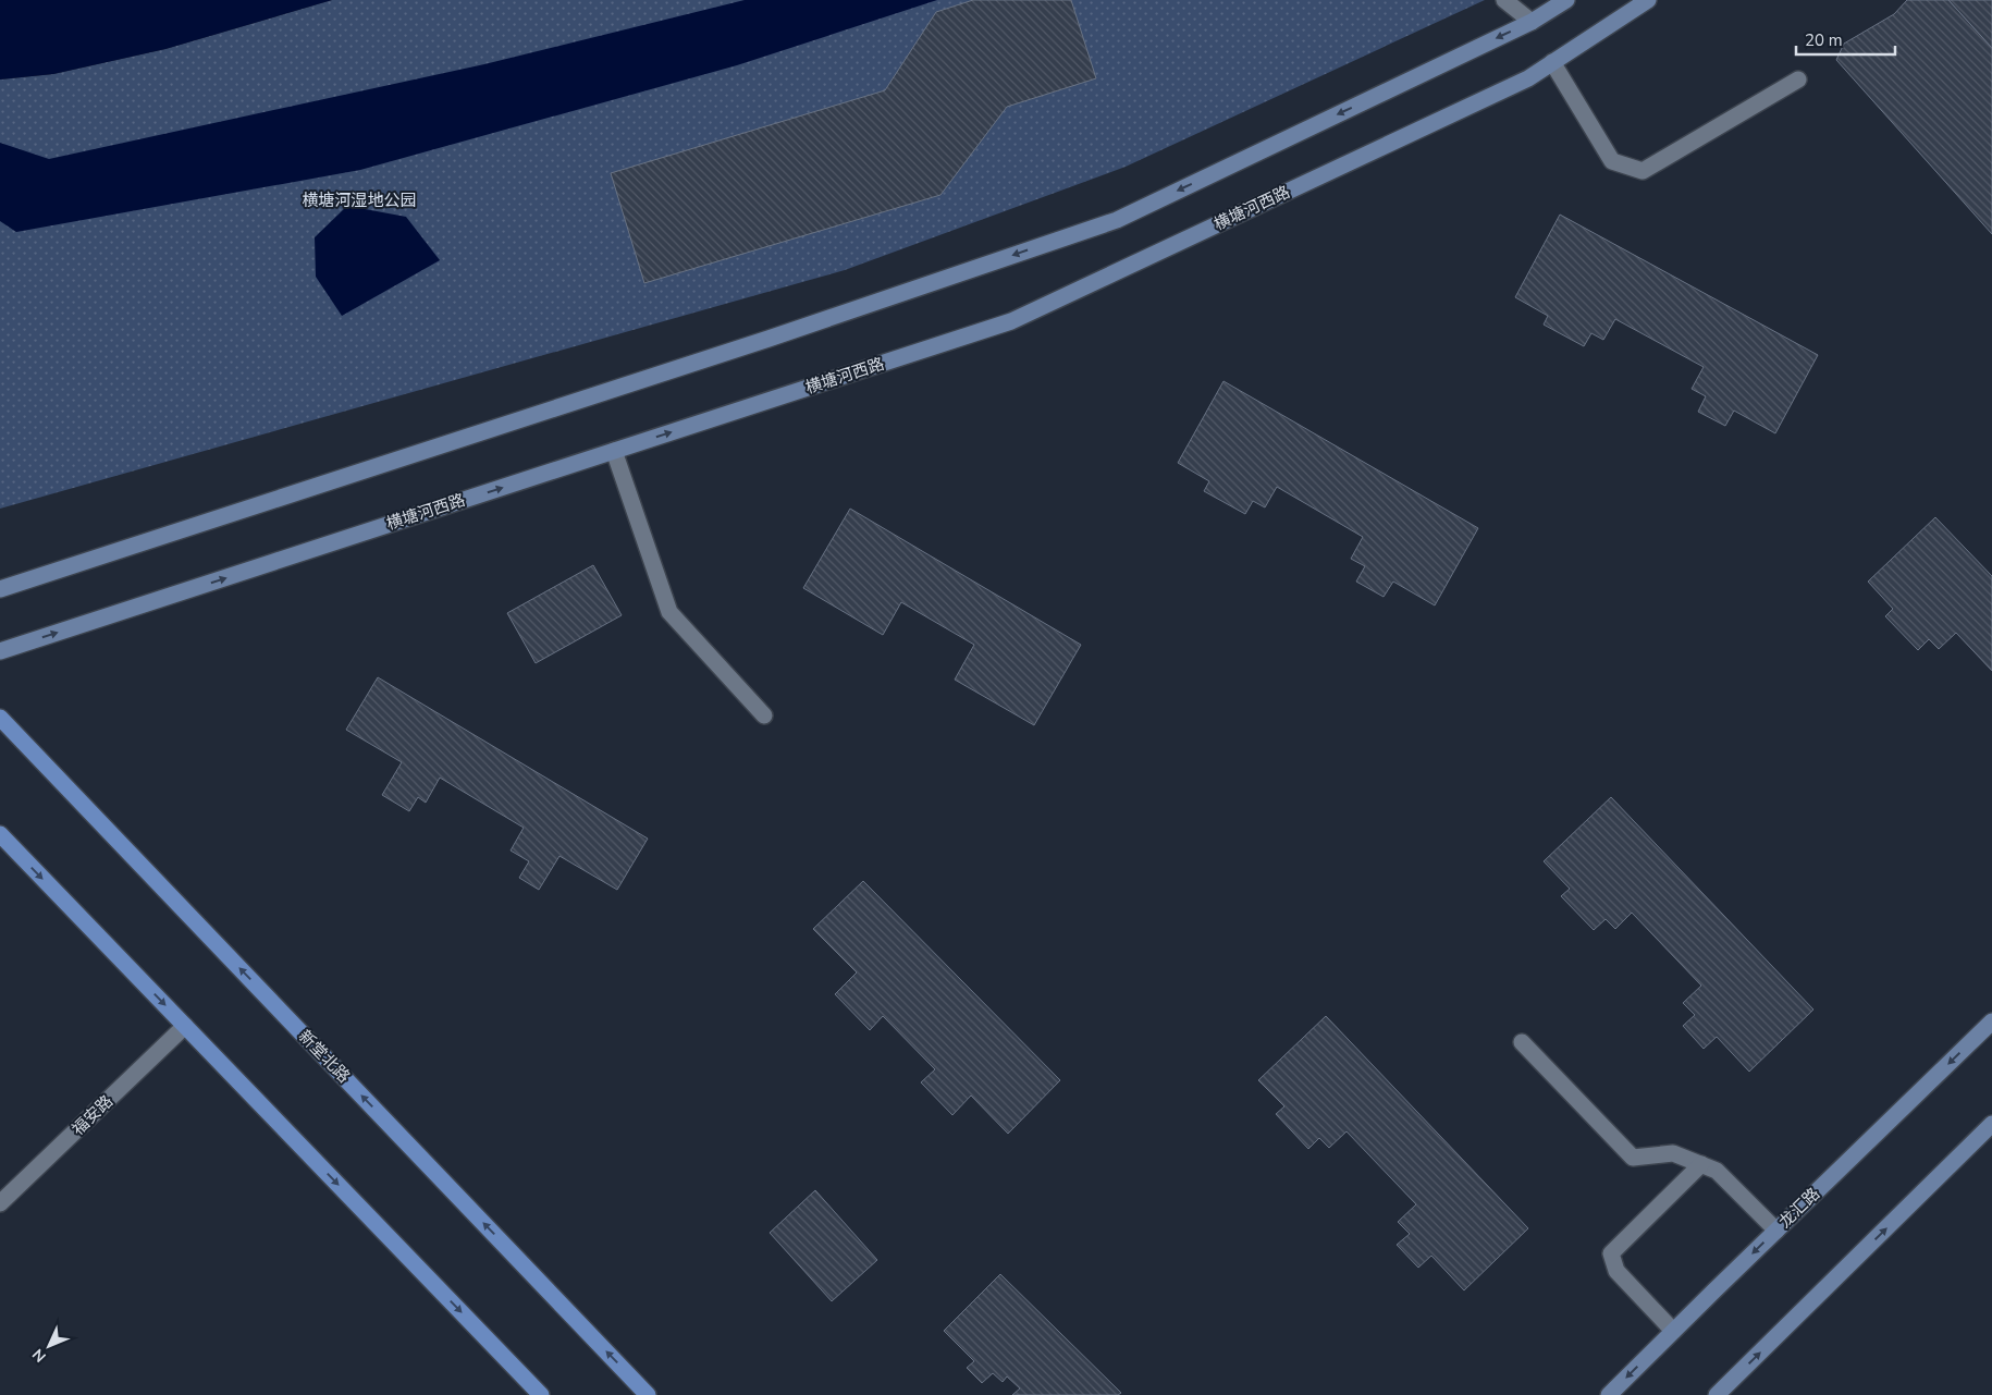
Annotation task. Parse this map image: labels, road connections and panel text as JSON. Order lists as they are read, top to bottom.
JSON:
{
  "streets": {
    "main road": ["新堂北路"],
    "street": ["横塘河西路", "福安路", "龙汇路"]
  },
  "parks": ["横塘河湿地公园"],
  "scale_bar": "20 m",
  "north": "bottom left"
}
